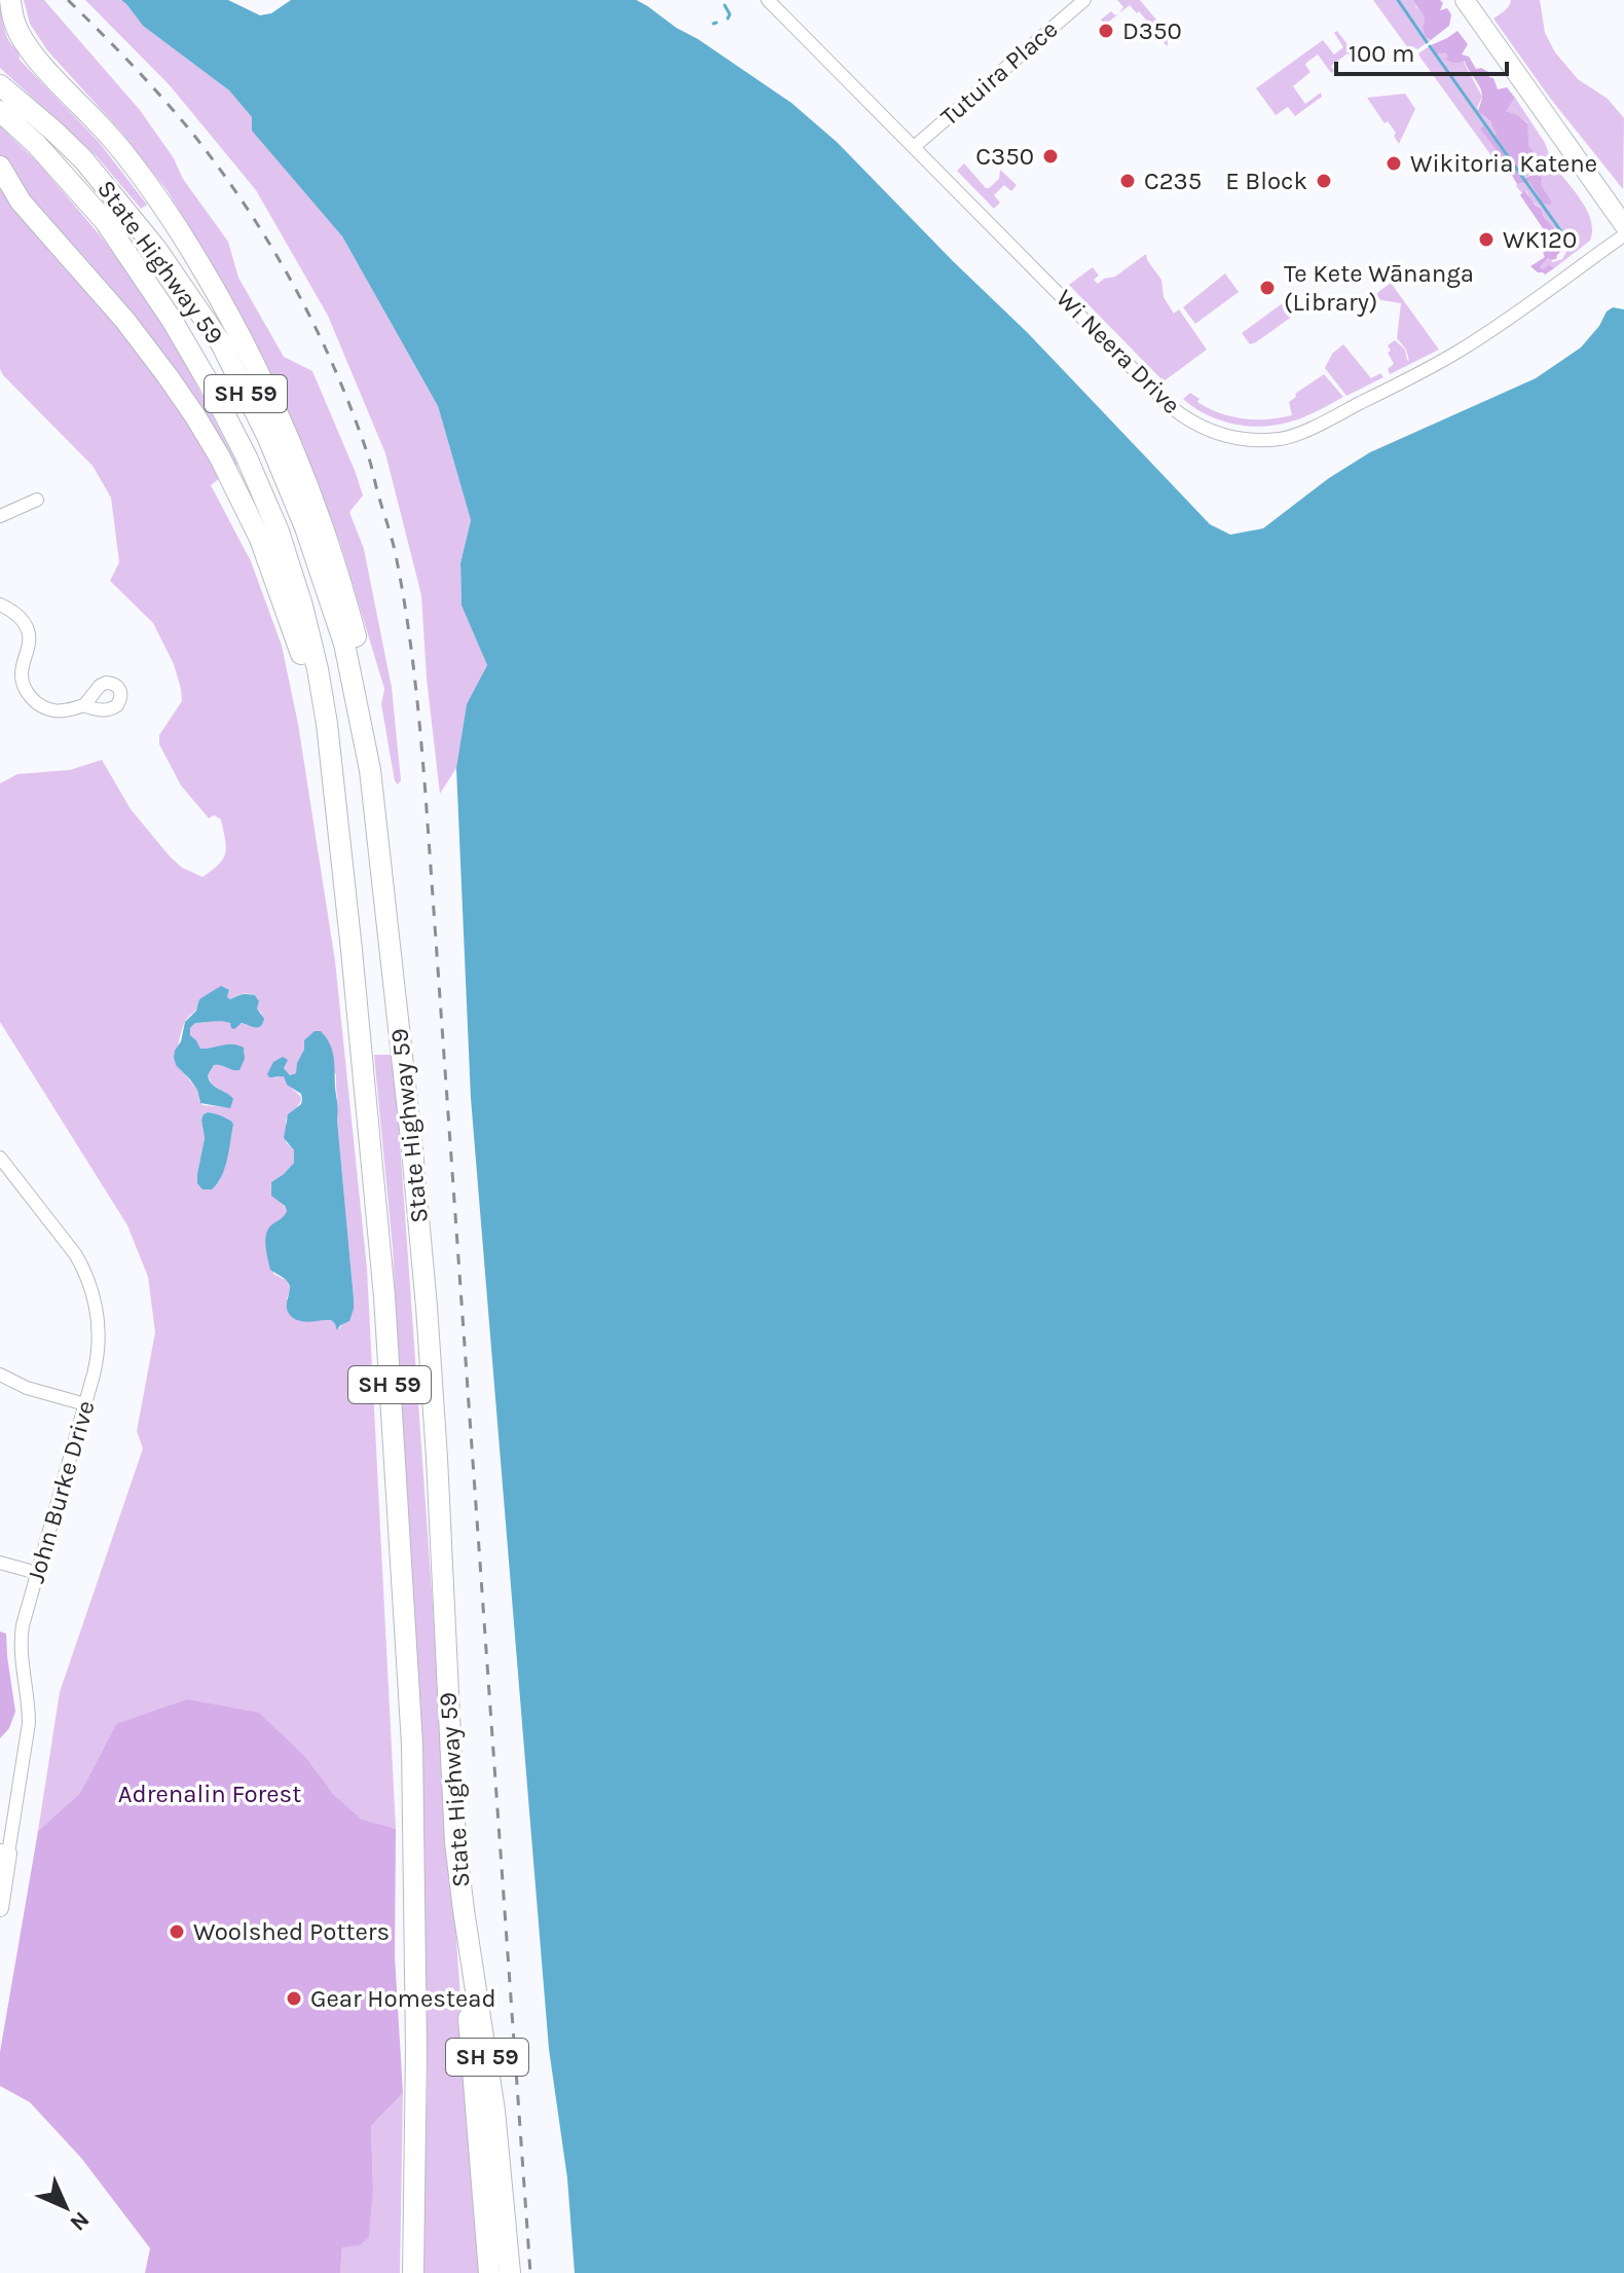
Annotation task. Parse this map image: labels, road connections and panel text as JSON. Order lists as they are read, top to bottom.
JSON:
{
  "streets": {
    "main road": ["State Highway 59", "SH 59"],
    "street": ["Tutuira Place", "Wi Neera Drive", "John Burke Drive"]
  },
  "crossings": [
    ["Tutuira Place", "Wi Neera Drive"]
  ],
  "parks": ["Adrenalin Forest"],
  "places": [
    "D350",
    "C350",
    "Wikitoria Katene",
    "C235",
    "E Block",
    "WK120",
    "Te Kete Wānanga (Library)",
    "Woolshed Potters",
    "Gear Homestead"
  ],
  "scale_bar": "100 m",
  "north": "bottom right"
}
